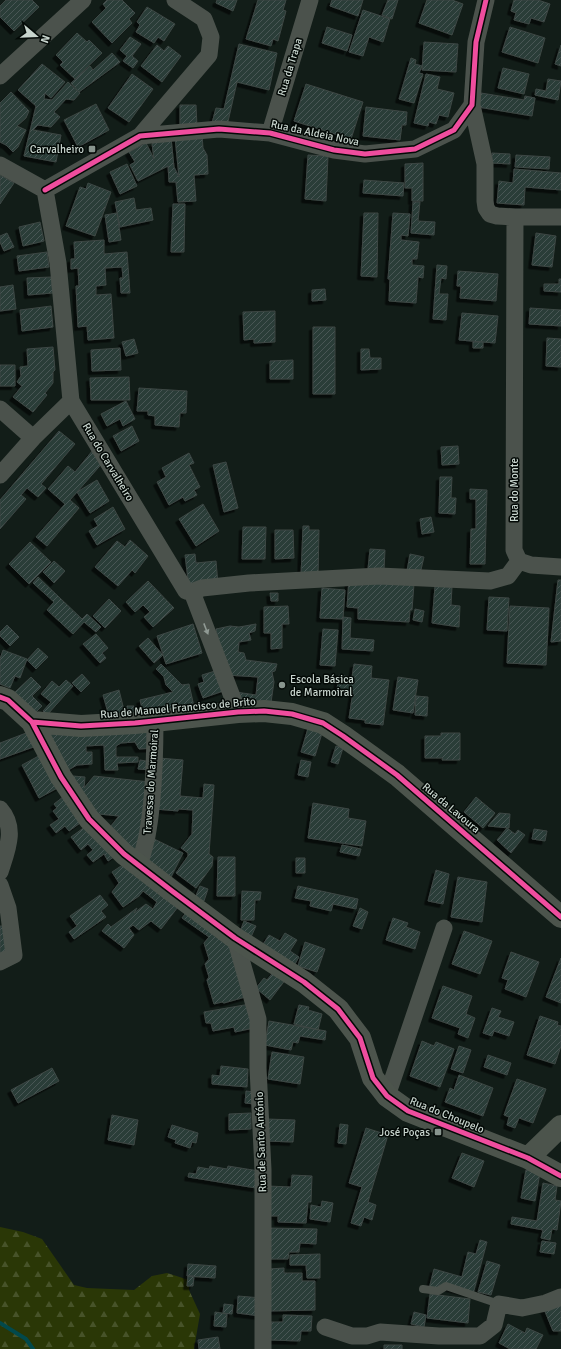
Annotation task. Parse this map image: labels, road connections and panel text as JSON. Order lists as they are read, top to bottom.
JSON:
{
  "streets": {
    "street": [
      "Rua da Trapa",
      "Rua da Aldeia Nova",
      "Rua do Carvalheiro",
      "Rua do Monte",
      "Rua de Manuel Francisco de Brito",
      "Travessa do Marmoiral",
      "Rua da Lavoura",
      "Rua do Choupelo",
      "Rua de Santo António"
    ]
  },
  "crossings": [
    ["Rua da Trapa", "Rua da Aldeia Nova"],
    ["Rua da Aldeia Nova", "Rua do Carvalheiro"],
    ["Rua do Carvalheiro", "Rua de Manuel Francisco de Brito"],
    ["Rua de Manuel Francisco de Brito", "Travessa do Marmoiral"],
    ["Rua de Manuel Francisco de Brito", "Rua da Lavoura"],
    ["Rua de Manuel Francisco de Brito", "Rua do Choupelo"],
    ["Travessa do Marmoiral", "Rua do Choupelo"],
    ["Rua do Choupelo", "Rua de Santo António"]
  ],
  "places": {
    "transit": ["Carvalheiro", "José Poças"],
    "other": ["Escola Básica de Marmoiral"]
  },
  "north": "right"
}
